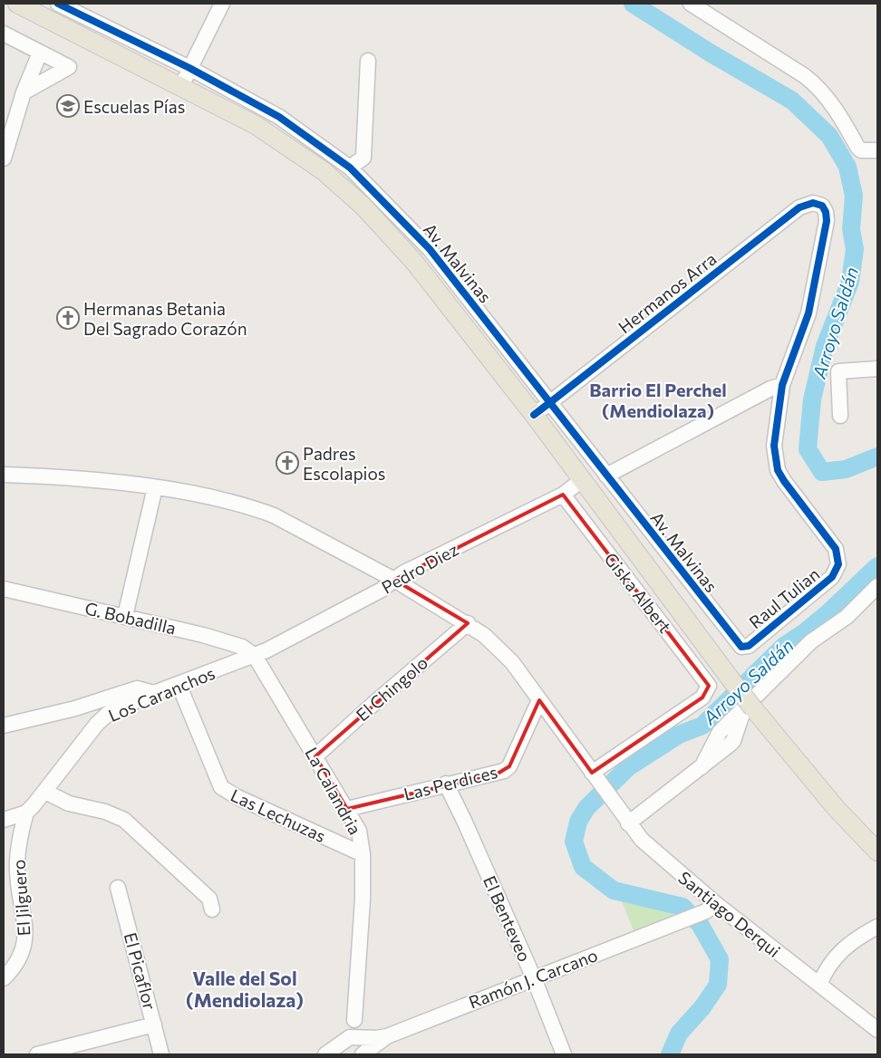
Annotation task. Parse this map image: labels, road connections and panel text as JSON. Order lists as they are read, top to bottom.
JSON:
{
  "streets": {
    "street": [
      "Av. Malvinas",
      "Hermanos Arra",
      "Pedro Diez",
      "Giska Albert",
      "Raul Tulian",
      "G. Bobadilla",
      "El Chingolo",
      "Los Caranchos",
      "Las Perdices",
      "La Calandria",
      "Las Lechuzas",
      "El Jilguero",
      "Santiago Derqui",
      "El Benteveo",
      "El Picaflor",
      "Ramón J. Carcano"
    ]
  },
  "crossings": [
    ["Av. Malvinas", "Hermanos Arra"],
    ["Av. Malvinas", "Raul Tulian"],
    ["Hermanos Arra", "Raul Tulian"],
    ["Pedro Diez", "Giska Albert"],
    ["Pedro Diez", "G. Bobadilla"],
    ["Pedro Diez", "Los Caranchos"],
    ["Pedro Diez", "La Calandria"],
    ["Pedro Diez", "Santiago Derqui"],
    ["Giska Albert", "Santiago Derqui"],
    ["G. Bobadilla", "Los Caranchos"],
    ["G. Bobadilla", "La Calandria"],
    ["El Chingolo", "La Calandria"],
    ["El Chingolo", "Santiago Derqui"],
    ["Los Caranchos", "La Calandria"],
    ["Los Caranchos", "Las Lechuzas"],
    ["Los Caranchos", "El Jilguero"],
    ["Las Perdices", "La Calandria"],
    ["Las Perdices", "Santiago Derqui"],
    ["Las Perdices", "El Benteveo"],
    ["La Calandria", "Las Lechuzas"],
    ["La Calandria", "Ramón J. Carcano"],
    ["Santiago Derqui", "Ramón J. Carcano"],
    ["El Benteveo", "Ramón J. Carcano"]
  ],
  "districts": ["Barrio El Perchel (Mendiolaza)", "Valle del Sol (Mendiolaza)"],
  "water": ["Arroyo Saldán"],
  "places": {
    "school or university": ["Escuelas Pías"],
    "church": ["Hermanas Betania Del Sagrado Corazón", "Padres Escolapios"]
  }
}
